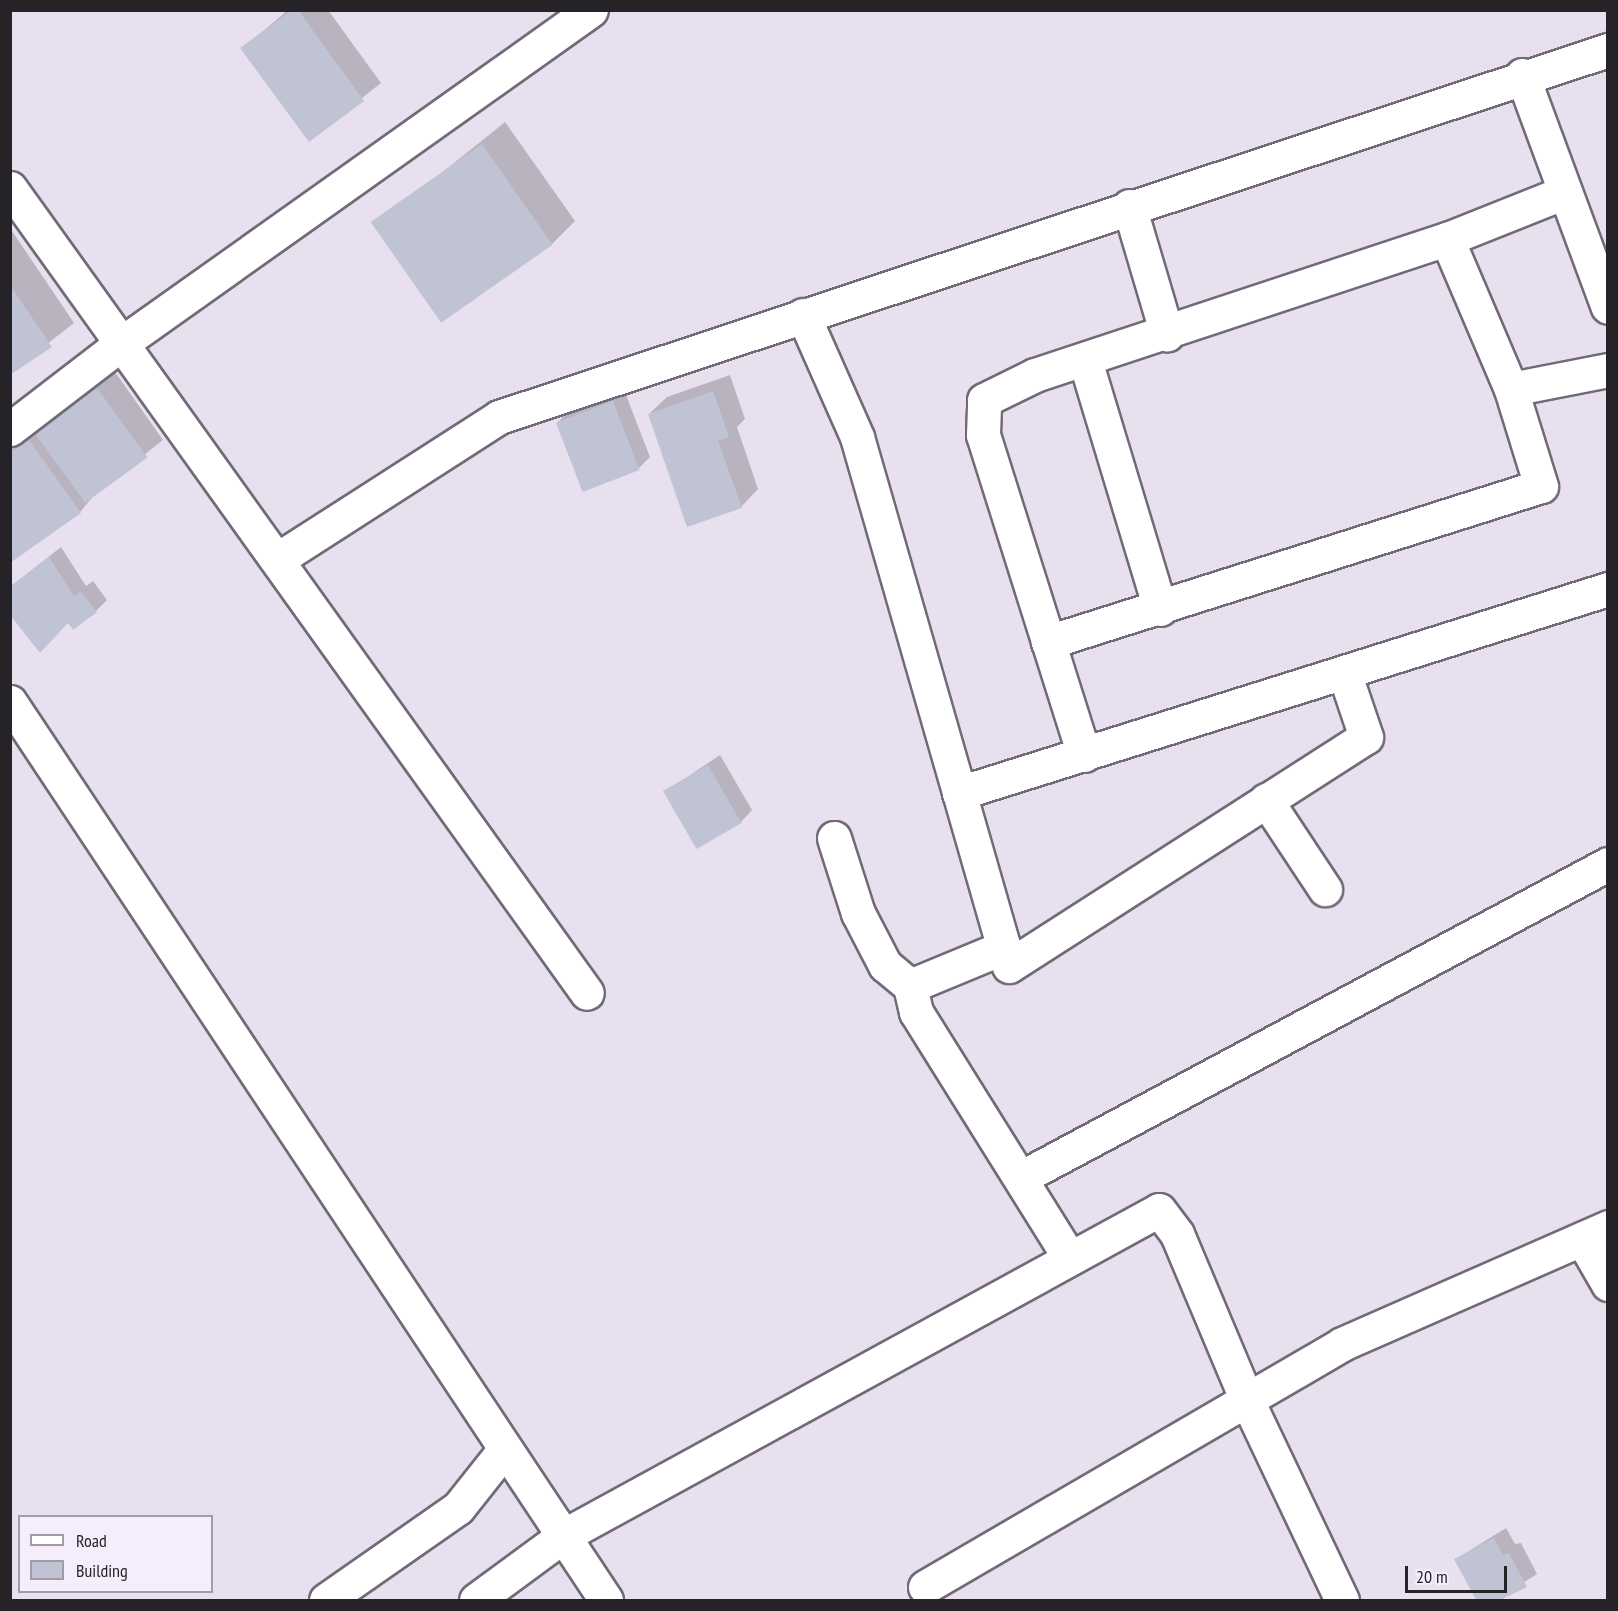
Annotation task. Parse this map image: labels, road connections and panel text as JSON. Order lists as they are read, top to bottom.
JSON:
{
  "legend": ["Road", "Building"],
  "scale_bar": "20 m"
}
